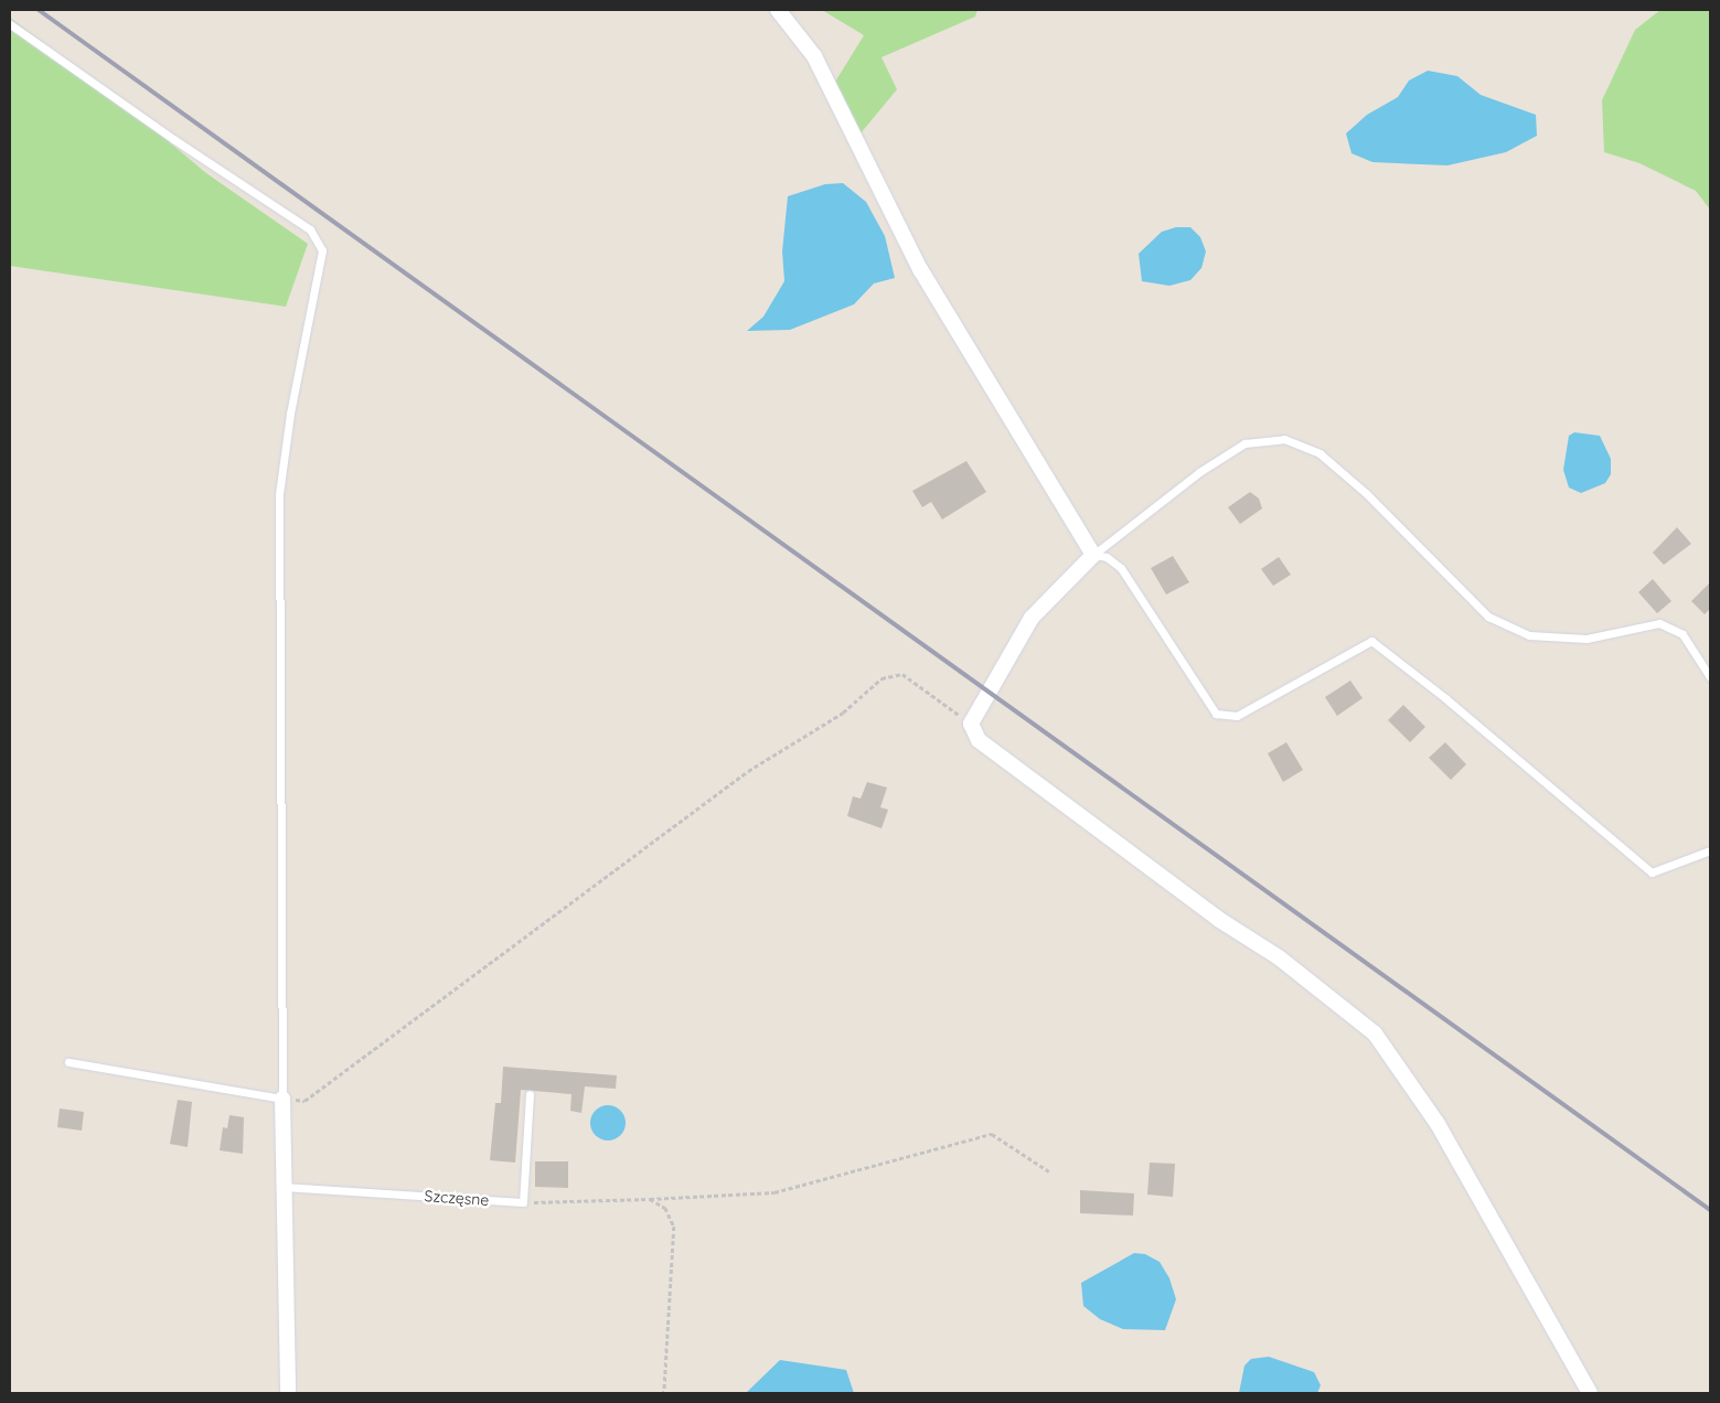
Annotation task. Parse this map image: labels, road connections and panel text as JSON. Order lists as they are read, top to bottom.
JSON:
{
  "streets": {
    "lane": ["Szczęsne"]
  }
}
